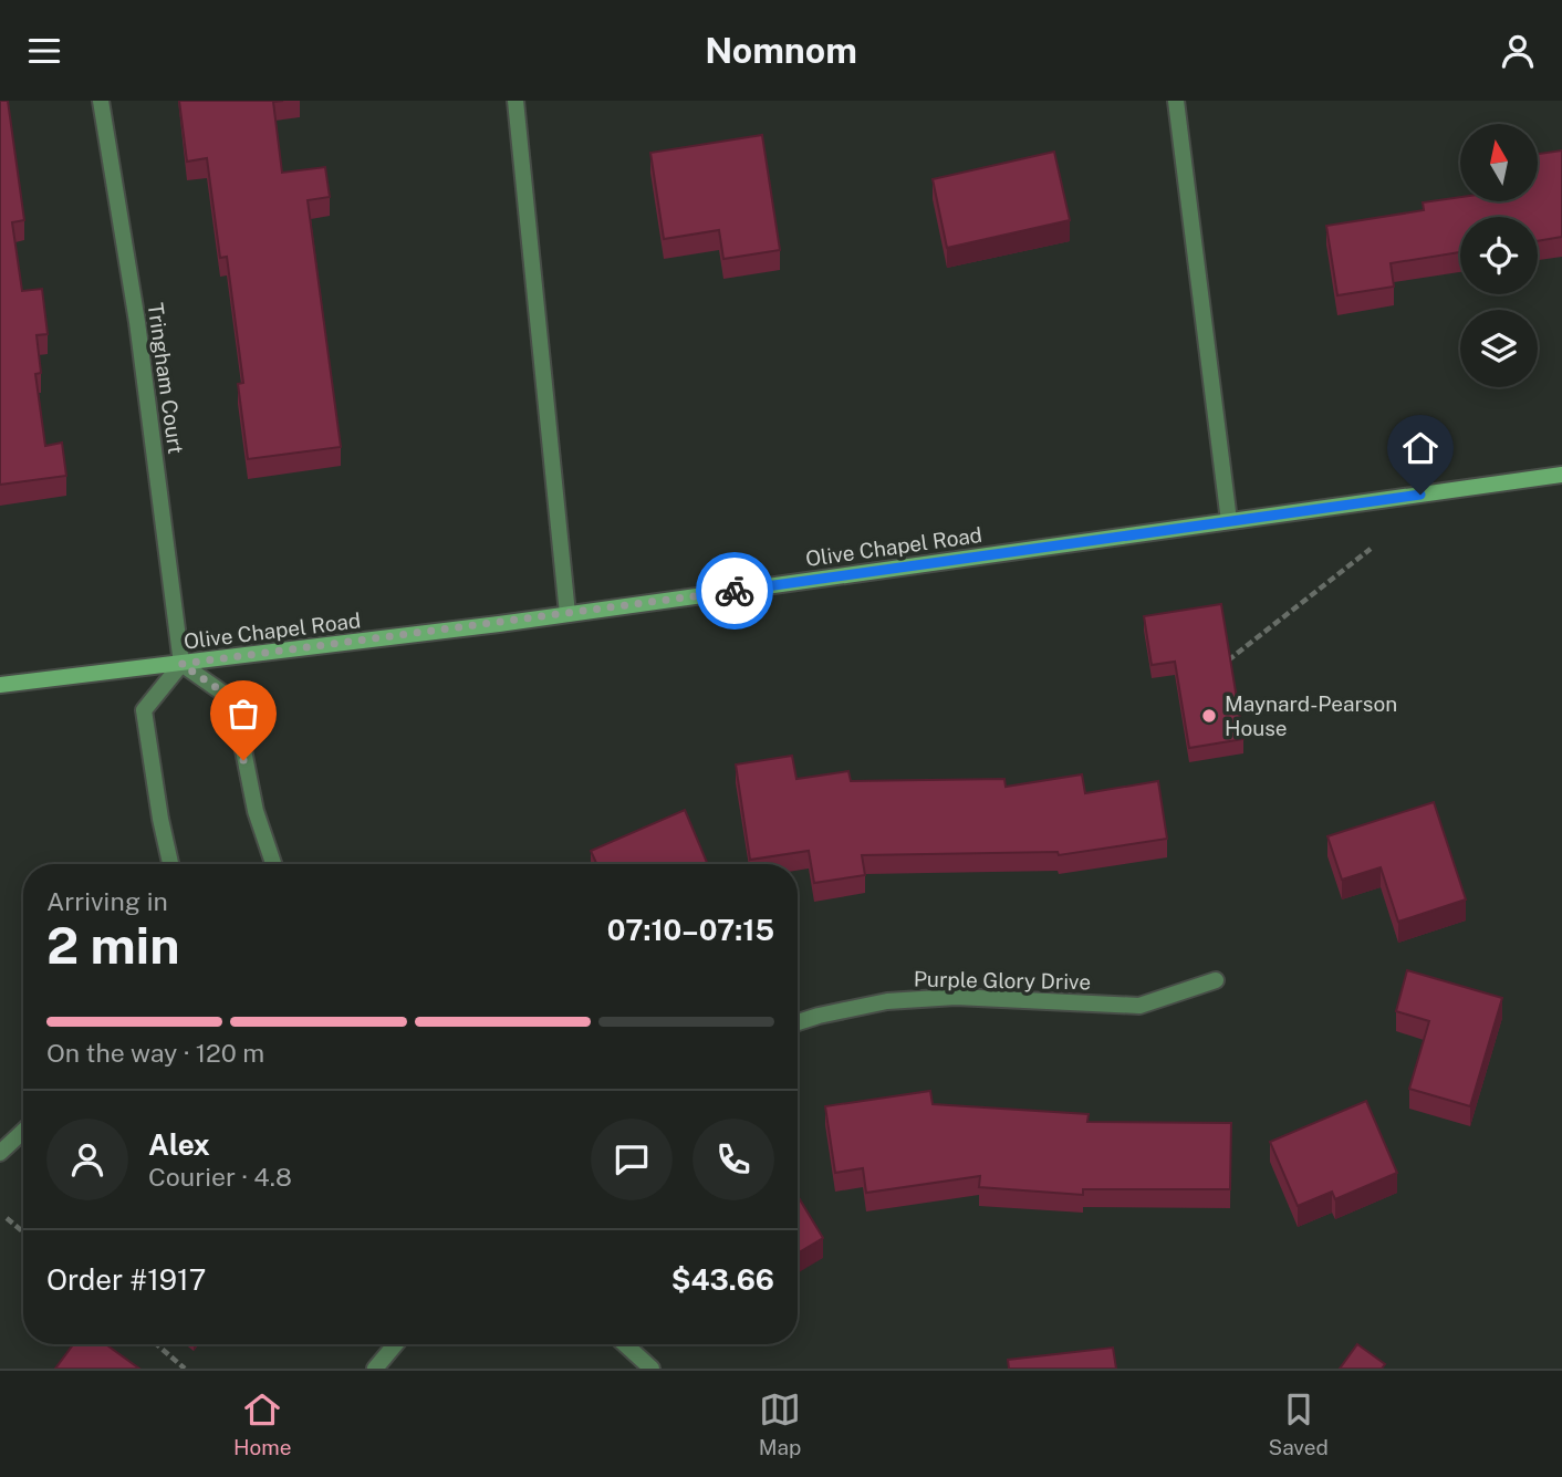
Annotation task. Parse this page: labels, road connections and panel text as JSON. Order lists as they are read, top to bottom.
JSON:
{
  "streets": {
    "main road": ["Olive Chapel Road"],
    "street": ["Tringham Court", "Purple Glory Drive"]
  },
  "crossings": [
    ["Tringham Court", "Olive Chapel Road"]
  ],
  "places": ["Maynard-Pearson House"],
  "north": "top",
  "page": {
    "header": "Nomnom",
    "heading": ["2 min", "Arriving in", "07:10–07:15"],
    "panel": [
      "Alex",
      "Courier · 4.8",
      "Order #1917",
      "$43.66"
    ],
    "bar": "On the way · 120 m",
    "tabs": ["Home", "Map", "Saved"]
  }
}
